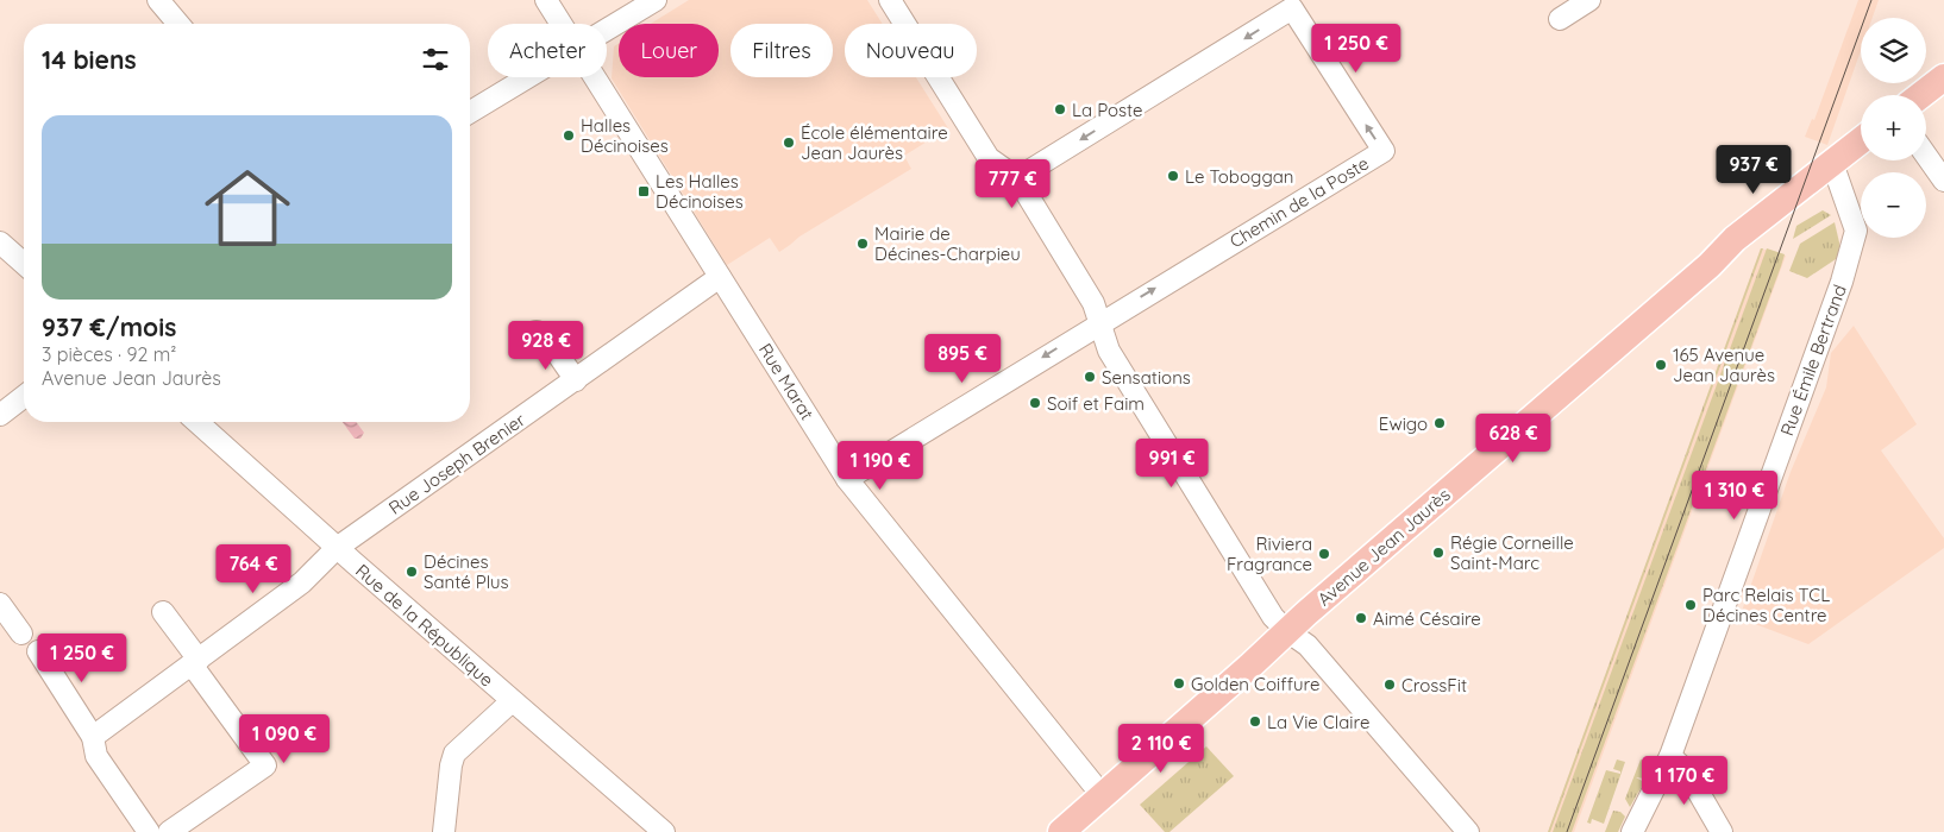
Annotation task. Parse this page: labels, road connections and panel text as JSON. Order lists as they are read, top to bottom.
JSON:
{
  "streets": {
    "main road": ["Avenue Jean Jaurès"],
    "street": [
      "Chemin de la Poste",
      "Rue Émile Bertrand",
      "Rue Marat",
      "Rue Joseph Brenier",
      "Rue de la République"
    ]
  },
  "crossings": [
    ["Rue Émile Bertrand", "Avenue Jean Jaurès"],
    ["Rue Marat", "Rue Joseph Brenier"],
    ["Rue Marat", "Avenue Jean Jaurès"],
    ["Rue Joseph Brenier", "Rue de la République"]
  ],
  "places": {
    "other": [
      "La Poste",
      "Halles Décinoises",
      "École élémentaire Jean Jaurès",
      "Le Toboggan",
      "Mairie de Décines-Charpieu",
      "165 Avenue Jean Jaurès",
      "Sensations",
      "Soif et Faim",
      "Ewigo",
      "Régie Corneille Saint-Marc",
      "Riviera Fragrance",
      "Décines Santé Plus",
      "Parc Relais TCL Décines Centre",
      "Aimé Césaire",
      "Golden Coiffure",
      "CrossFit",
      "La Vie Claire"
    ],
    "transit": ["Les Halles Décinoises"]
  },
  "page": {
    "map_buttons": ["+", "−"],
    "price": [
      "1 250 €",
      "937 €",
      "777 €",
      "928 €",
      "895 €",
      "628 €",
      "991 €",
      "1 190 €",
      "1 310 €",
      "764 €",
      "1 250 €",
      "1 090 €",
      "2 110 €",
      "1 170 €"
    ],
    "chip": [
      "Acheter",
      "Louer",
      "Filtres",
      "Nouveau"
    ],
    "heading": "14 biens",
    "list": [
      {
        "name": "937 €/mois",
        "note": "3 pièces · 92 m² · Avenue Jean Jaurès"
      }
    ]
  }
}
